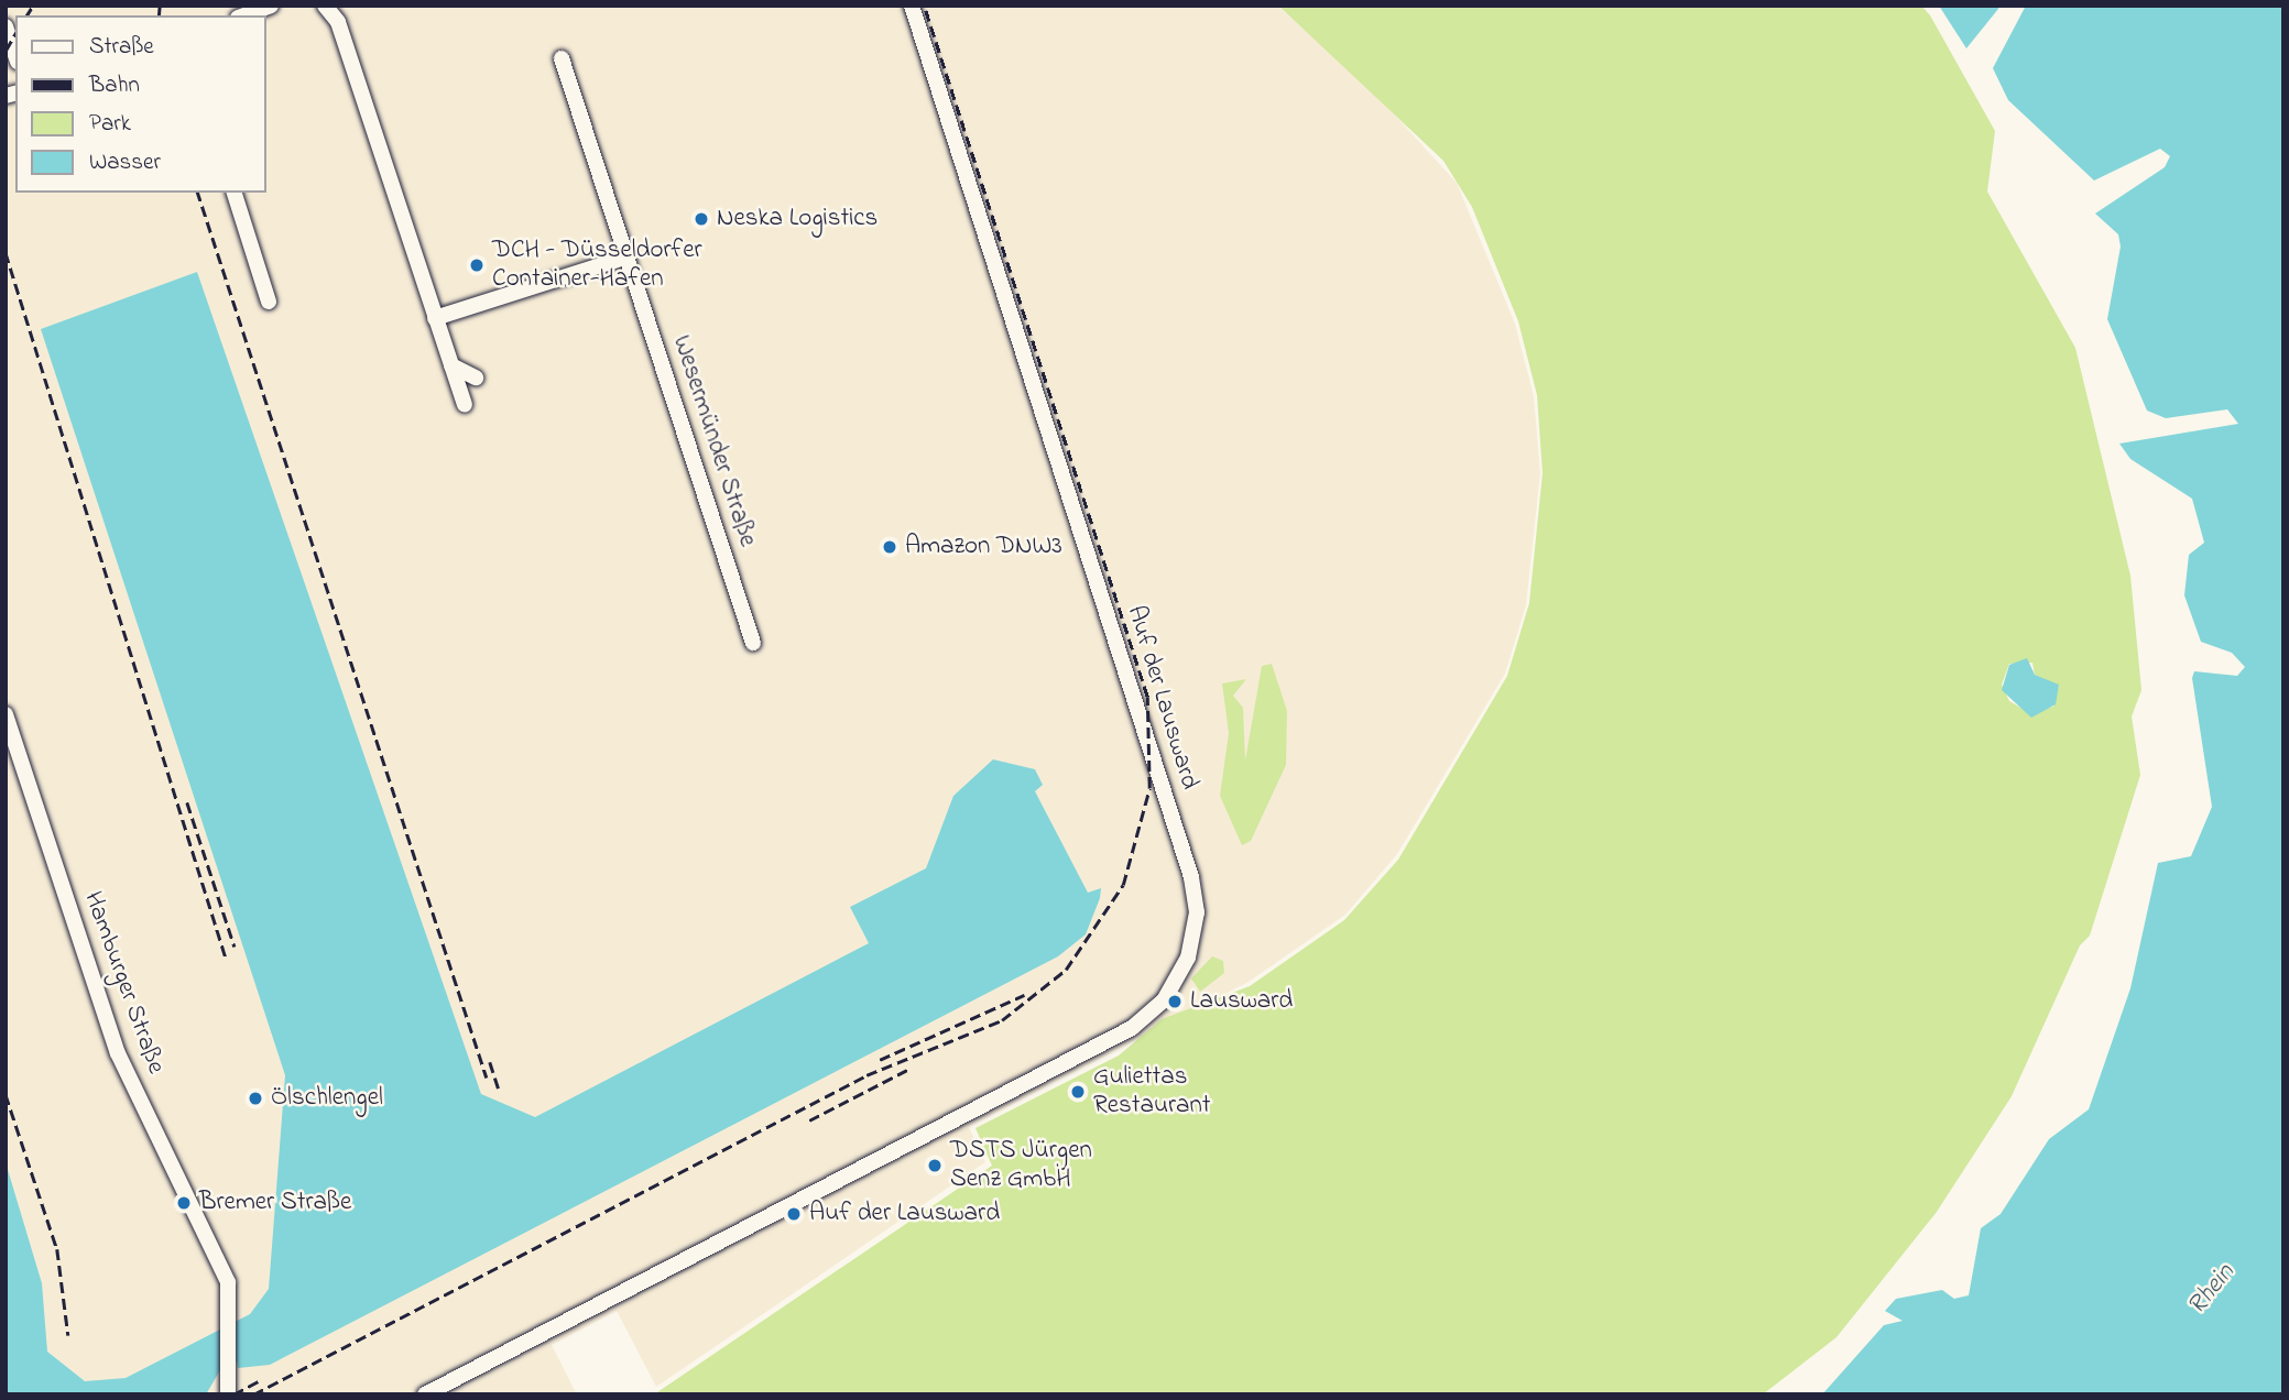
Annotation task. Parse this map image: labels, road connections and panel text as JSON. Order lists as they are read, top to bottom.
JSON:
{
  "streets": {
    "street": ["Wesermünder Straße", "Auf der Lausward", "Hamburger Straße"]
  },
  "water": ["Rhein"],
  "places": [
    "Neska Logistics",
    "DCH - Düsseldorfer Container-Hafen",
    "Amazon DNW3",
    "Lausward",
    "Guliettas Restaurant",
    "Ölschlengel",
    "DSTS Jürgen Senz GmbH",
    "Bremer Straße",
    "Auf der Lausward"
  ],
  "legend": [
    "Straße",
    "Bahn",
    "Park",
    "Wasser"
  ]
}
